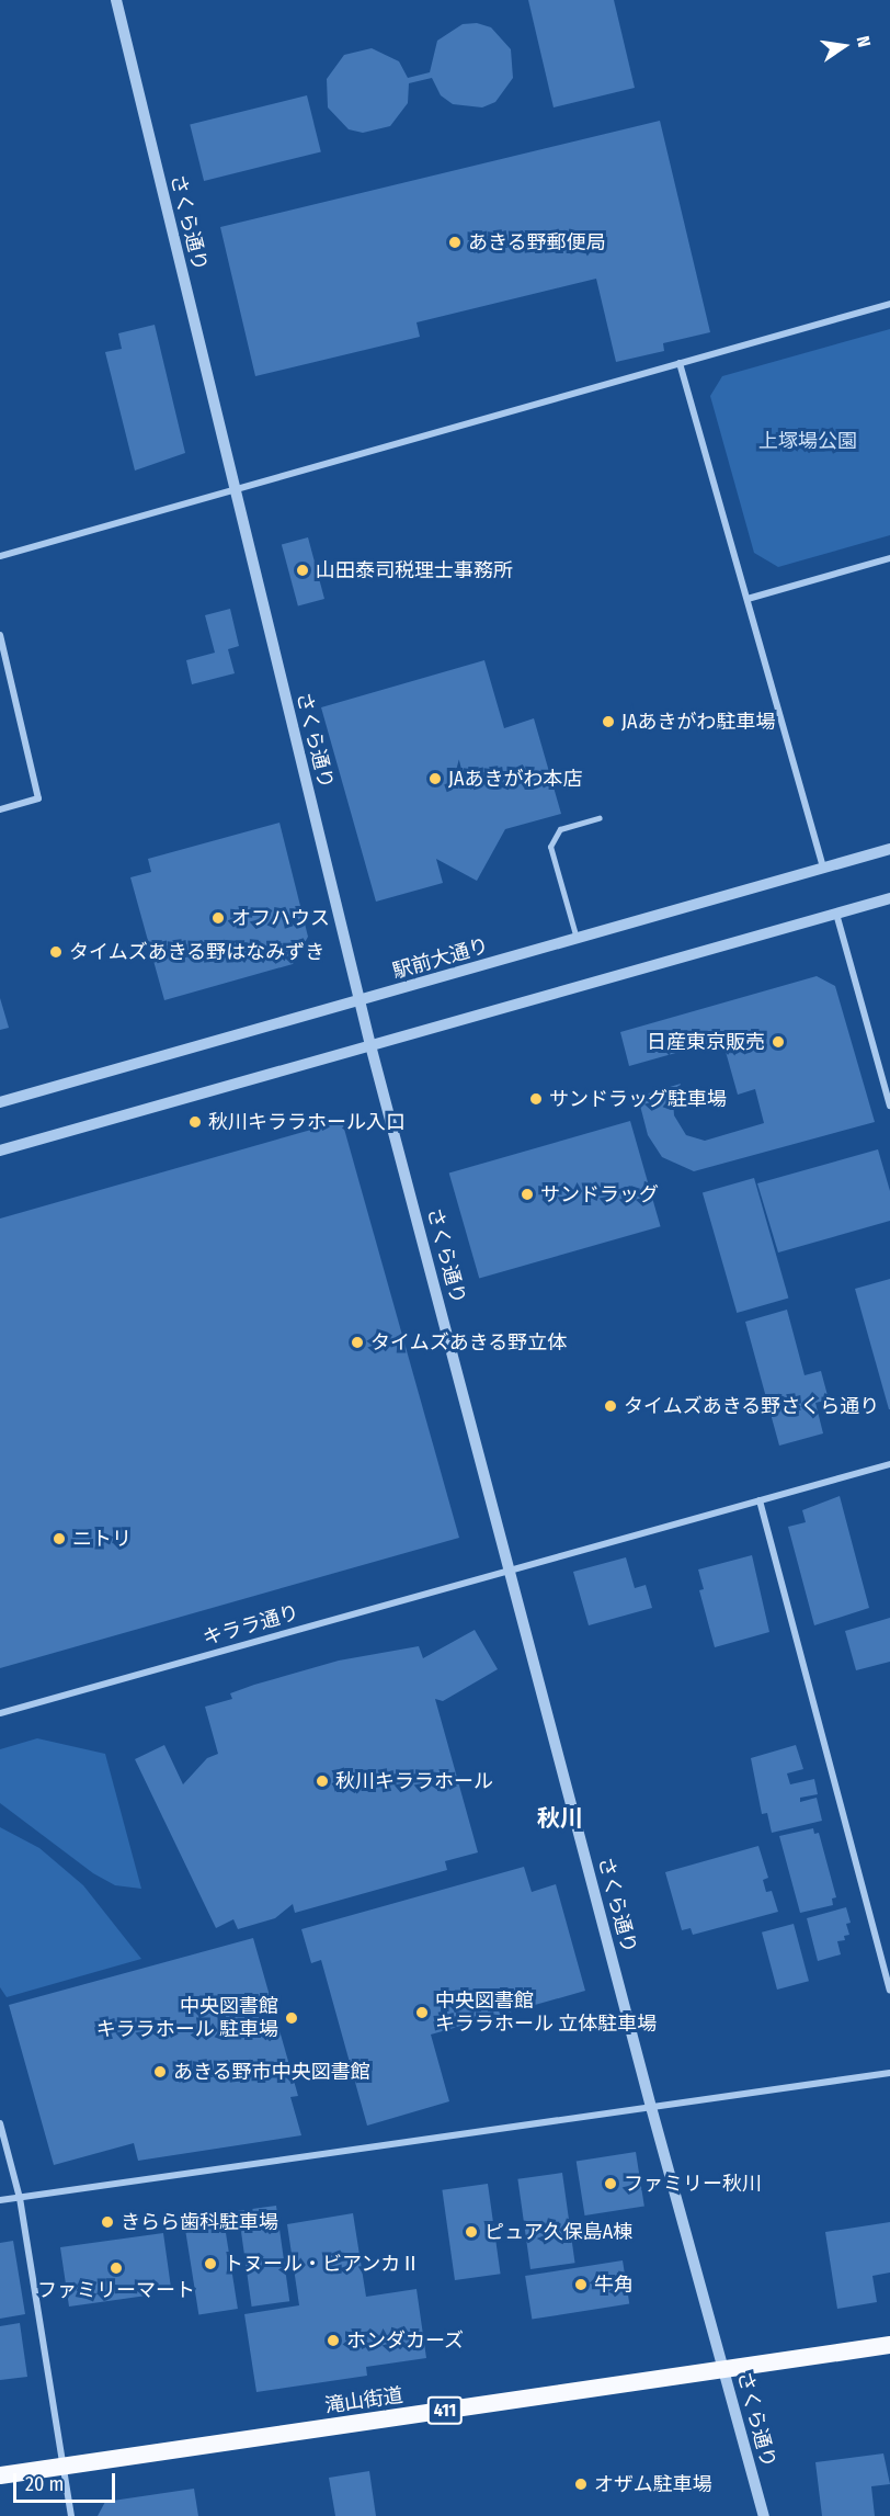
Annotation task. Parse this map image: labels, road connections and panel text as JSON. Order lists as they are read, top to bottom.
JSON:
{
  "streets": {
    "highway": ["滝山街道", "411"],
    "street": ["さくら通り", "駅前大通り", "キララ通り"]
  },
  "crossings": [
    ["さくら通り", "駅前大通り"],
    ["さくら通り", "キララ通り"],
    ["さくら通り", "滝山街道"]
  ],
  "districts": ["秋川"],
  "parks": ["上塚場公園"],
  "places": [
    "あきる野郵便局",
    "山田泰司税理士事務所",
    "JAあきがわ駐車場",
    "JAあきがわ本店",
    "オフハウス",
    "タイムズあきる野はなみずき",
    "日産東京販売",
    "サンドラッグ駐車場",
    "秋川キララホール入口",
    "サンドラッグ",
    "タイムズあきる野立体",
    "タイムズあきる野さくら通り",
    "ニトリ",
    "秋川キララホール",
    "中央図書館 キララホール 立体駐車場",
    "中央図書館 キララホール 駐車場",
    "あきる野市中央図書館",
    "ファミリー秋川",
    "きらら歯科駐車場",
    "ピュア久保島A棟",
    "トヌール・ビアンカⅡ",
    "ファミリーマート",
    "牛角",
    "ホンダカーズ",
    "オザム駐車場"
  ],
  "scale_bar": "20 m",
  "north": "right"
}
